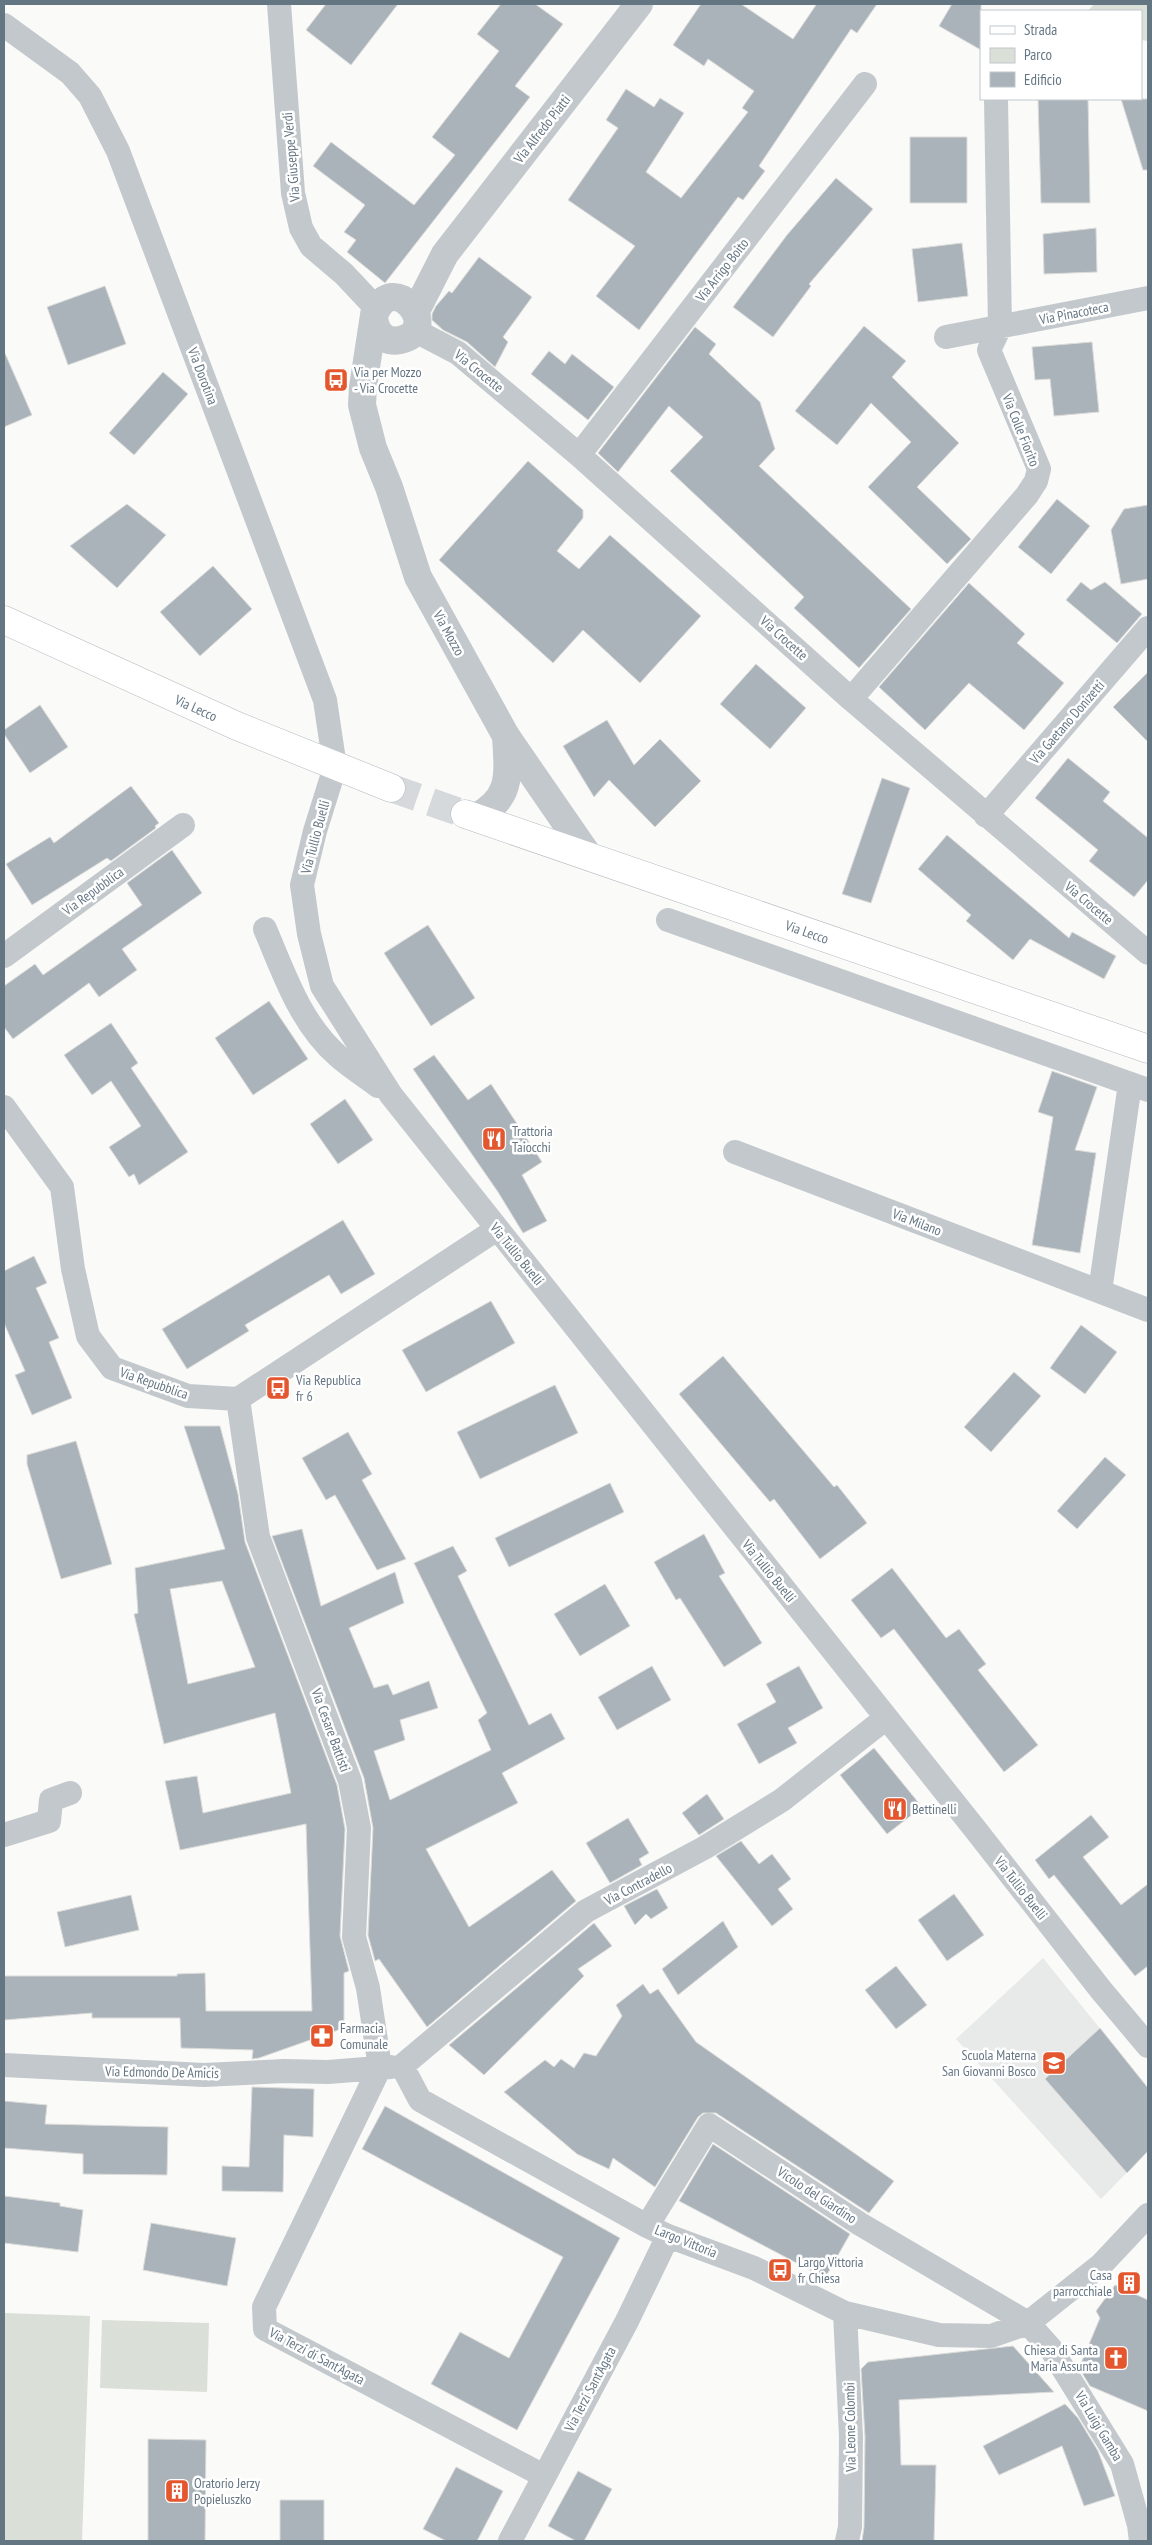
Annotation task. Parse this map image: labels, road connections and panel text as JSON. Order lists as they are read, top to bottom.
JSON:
{
  "streets": {
    "main road": ["Via Lecco"],
    "street": [
      "Via Alfredo Piatti",
      "Via Giuseppe Verdi",
      "Via Arrigo Boito",
      "Via Pinacoteca",
      "Via Crocette",
      "Via Dorotina",
      "Via Colle Fiorito",
      "Via Mozzo",
      "Via Gaetano Donizetti",
      "Via Tullio Buelli",
      "Via Repubblica",
      "Via Milano",
      "Via Cesare Battisti",
      "Via Contradello",
      "Via Edmondo De Amicis",
      "Vicolo del Giardino",
      "Largo Vittoria",
      "Via Terzi di Sant'Agata",
      "Via Terzi Sant'Agata",
      "Via Luigi Gamba",
      "Via Leone Colombi"
    ]
  },
  "crossings": [
    ["Via Alfredo Piatti", "Via Giuseppe Verdi"],
    ["Via Alfredo Piatti", "Via Crocette"],
    ["Via Alfredo Piatti", "Via Mozzo"],
    ["Via Giuseppe Verdi", "Via Crocette"],
    ["Via Giuseppe Verdi", "Via Mozzo"],
    ["Via Arrigo Boito", "Via Crocette"],
    ["Via Pinacoteca", "Via Colle Fiorito"],
    ["Via Crocette", "Via Colle Fiorito"],
    ["Via Crocette", "Via Mozzo"],
    ["Via Crocette", "Via Gaetano Donizetti"],
    ["Via Dorotina", "Via Lecco"],
    ["Via Dorotina", "Via Tullio Buelli"],
    ["Via Mozzo", "Via Lecco"],
    ["Via Lecco", "Via Tullio Buelli"],
    ["Via Tullio Buelli", "Via Contradello"],
    ["Via Repubblica", "Via Cesare Battisti"],
    ["Via Cesare Battisti", "Via Contradello"],
    ["Via Cesare Battisti", "Via Edmondo De Amicis"],
    ["Via Cesare Battisti", "Largo Vittoria"],
    ["Via Cesare Battisti", "Via Terzi di Sant'Agata"],
    ["Via Contradello", "Via Edmondo De Amicis"],
    ["Via Contradello", "Largo Vittoria"],
    ["Via Contradello", "Via Terzi di Sant'Agata"],
    ["Via Edmondo De Amicis", "Largo Vittoria"],
    ["Via Edmondo De Amicis", "Via Terzi di Sant'Agata"],
    ["Vicolo del Giardino", "Largo Vittoria"],
    ["Vicolo del Giardino", "Via Luigi Gamba"],
    ["Largo Vittoria", "Via Terzi di Sant'Agata"],
    ["Largo Vittoria", "Via Terzi Sant'Agata"],
    ["Largo Vittoria", "Via Luigi Gamba"],
    ["Largo Vittoria", "Via Leone Colombi"],
    ["Via Terzi di Sant'Agata", "Via Terzi Sant'Agata"]
  ],
  "places": {
    "bus stop": ["Via per Mozzo - Via Crocette", "Via Republica fr 6", "Largo Vittoria fr Chiesa"],
    "restaurant": ["Trattoria Taiocchi", "Bettinelli"],
    "pharmacy": ["Farmacia Comunale"],
    "school or university": ["Scuola Materna San Giovanni Bosco"],
    "building": ["Casa parrocchiale", "Oratorio Jerzy Popieluszko"],
    "church": ["Chiesa di Santa Maria Assunta"]
  },
  "legend": ["Strada", "Parco", "Edificio"]
}
